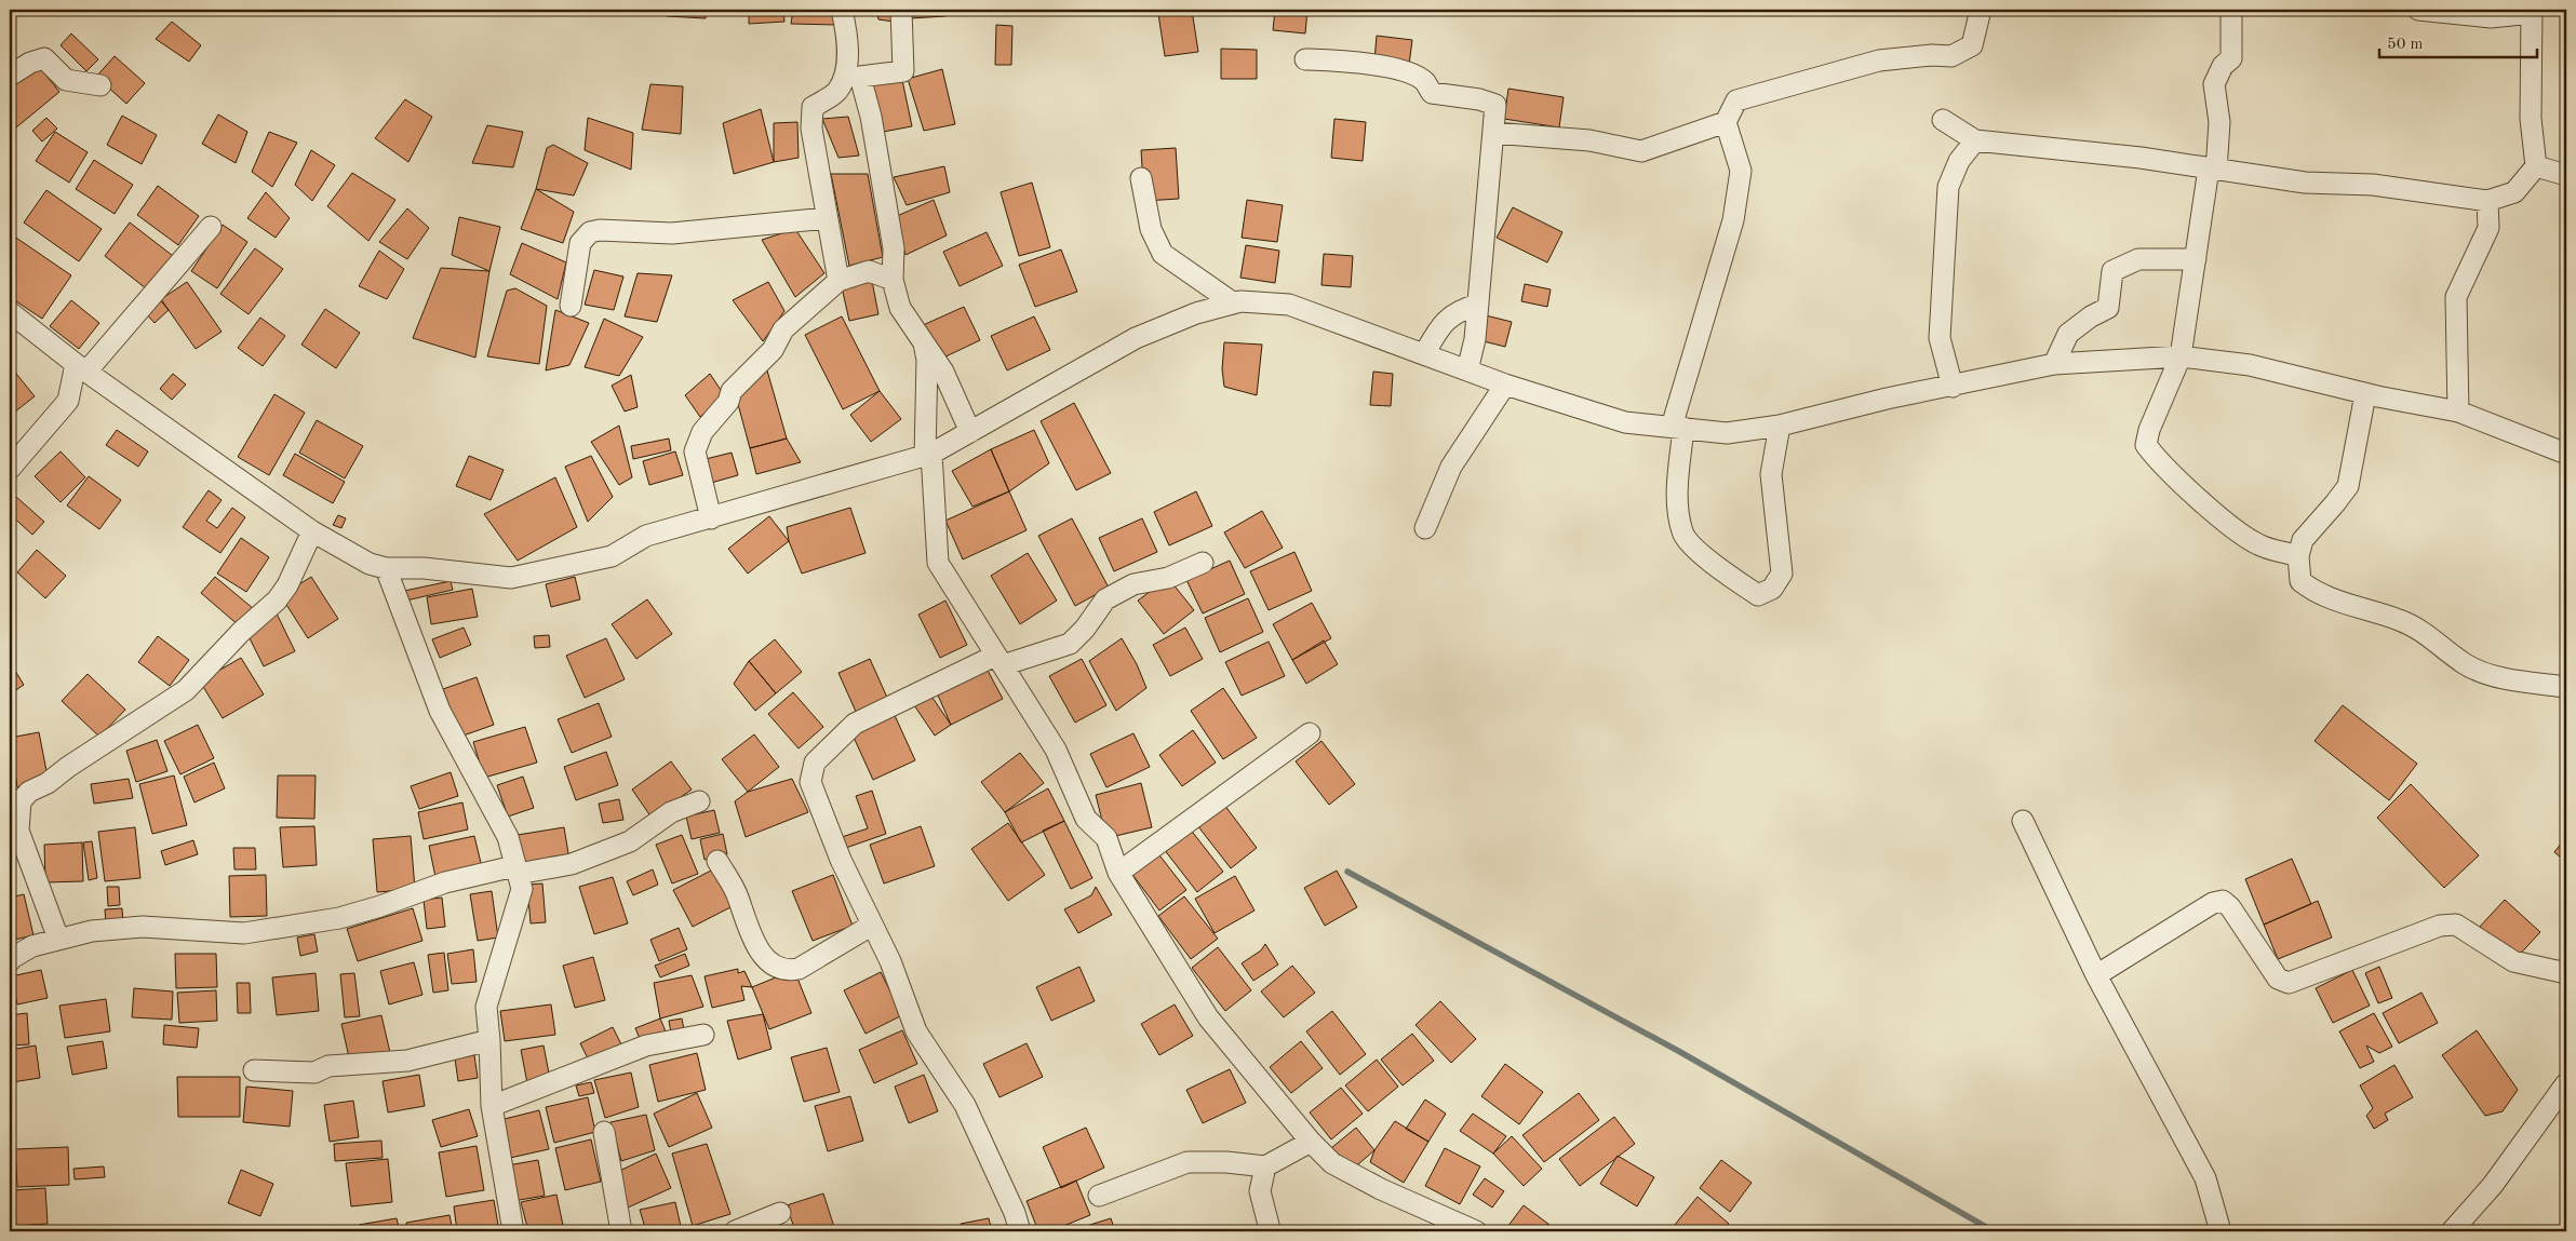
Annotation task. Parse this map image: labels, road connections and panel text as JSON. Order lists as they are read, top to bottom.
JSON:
{
  "scale_bar": "50 m"
}
